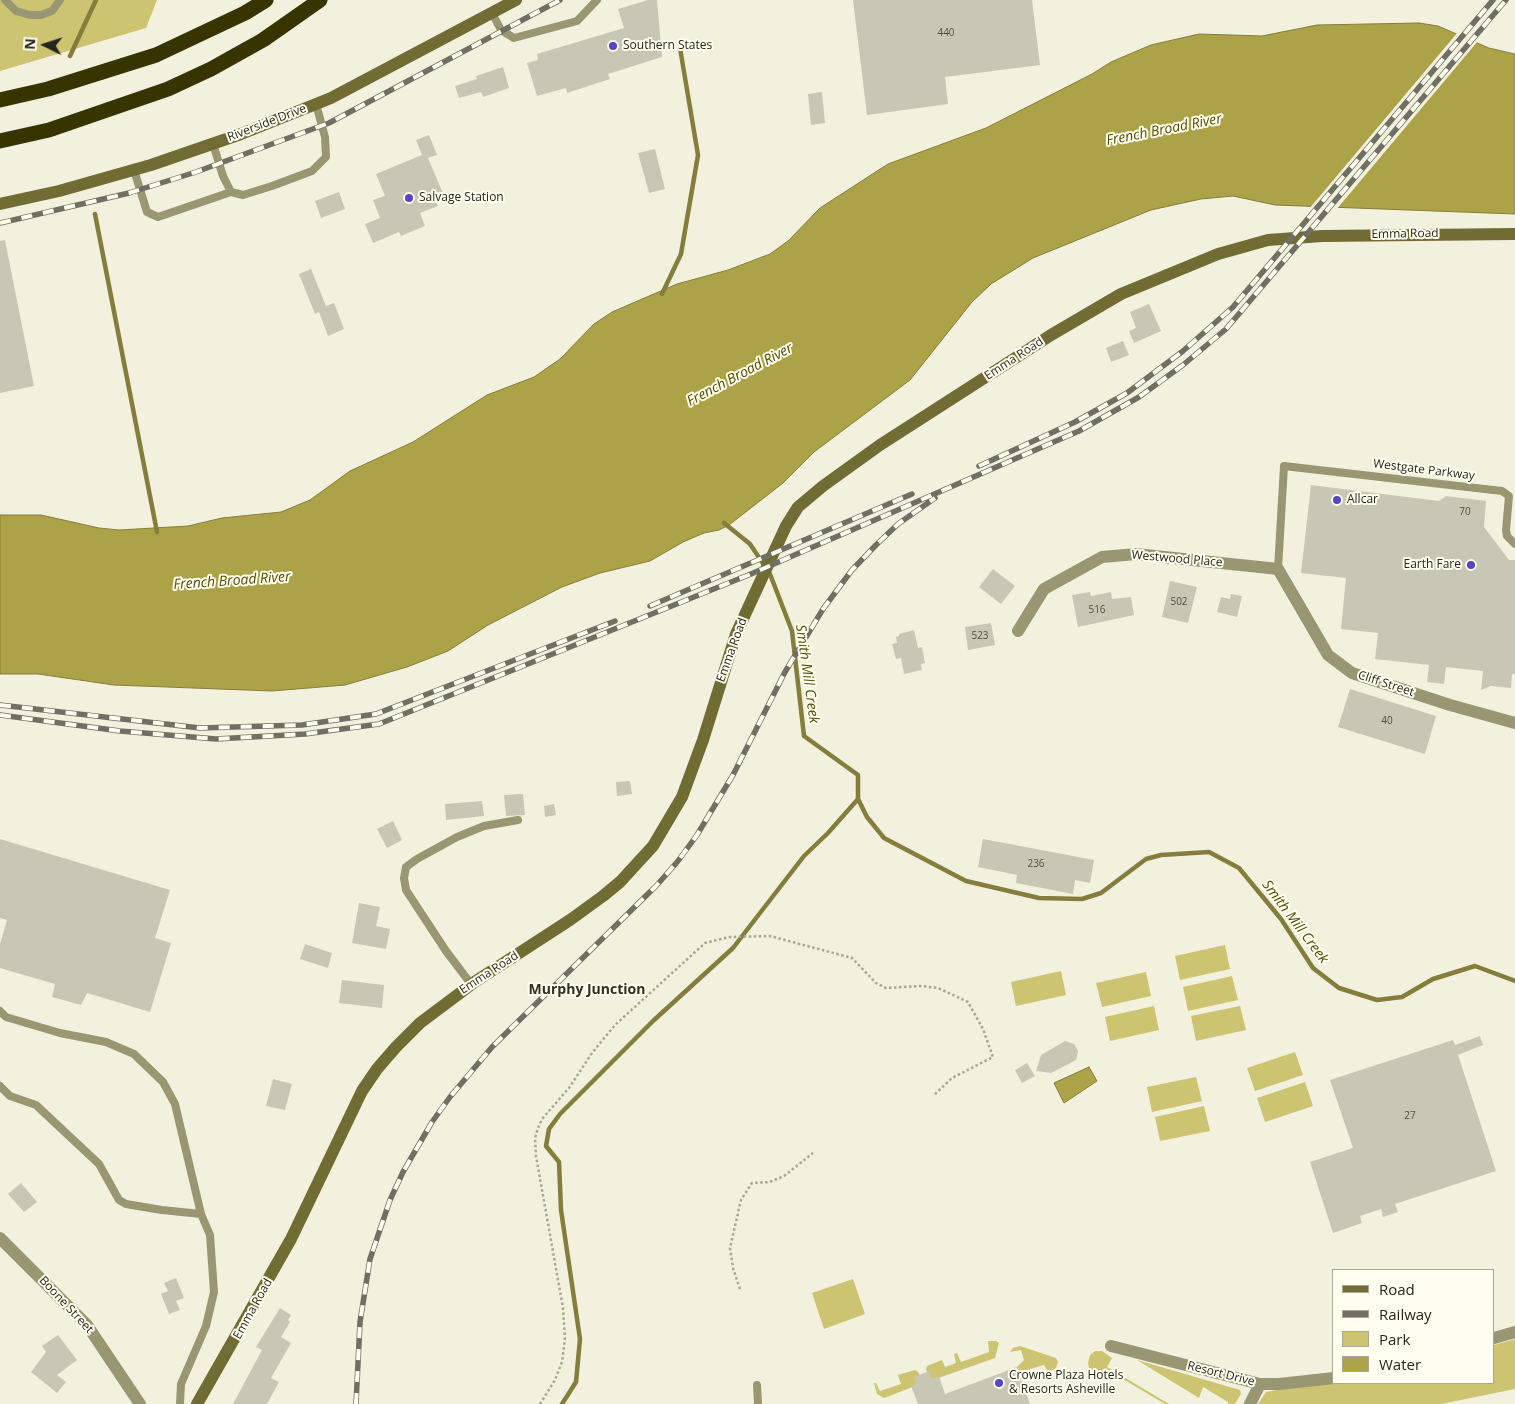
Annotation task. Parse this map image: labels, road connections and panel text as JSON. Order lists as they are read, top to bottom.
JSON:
{
  "streets": {
    "street": [
      "Riverside Drive",
      "Emma Road",
      "Westwood Place",
      "Cliff Street",
      "Boone Street",
      "Resort Drive"
    ],
    "lane": ["Westgate Parkway"]
  },
  "crossings": [
    ["Westgate Parkway", "Westwood Place"],
    ["Westgate Parkway", "Cliff Street"],
    ["Westwood Place", "Cliff Street"]
  ],
  "districts": ["Murphy Junction"],
  "water": ["French Broad River", "Smith Mill Creek"],
  "places": [
    "Southern States",
    "Salvage Station",
    "Allcar",
    "Earth Fare",
    "Crowne Plaza Hotels & Resorts Asheville"
  ],
  "house_numbers": [
    "440",
    "70",
    "502",
    "516",
    "523",
    "40",
    "236",
    "27"
  ],
  "legend": [
    "Road",
    "Railway",
    "Park",
    "Water"
  ],
  "north": "left"
}
